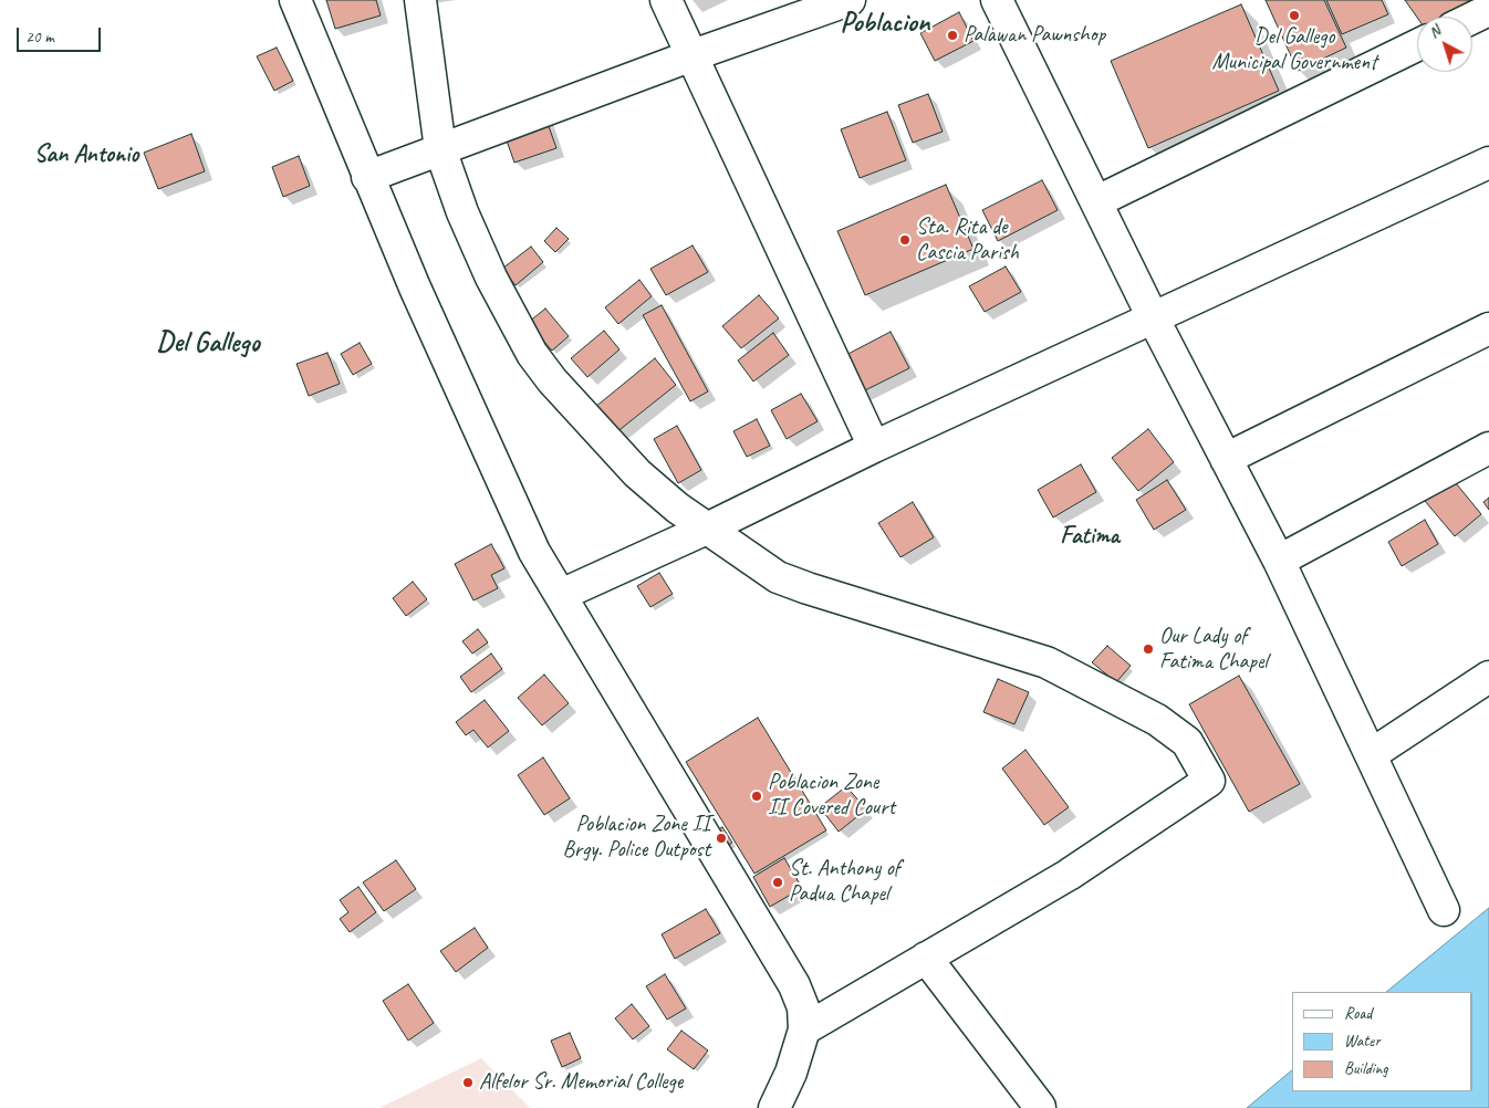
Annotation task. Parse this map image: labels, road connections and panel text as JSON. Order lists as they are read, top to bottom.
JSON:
{
  "districts": [
    "Poblacion",
    "San Antonio",
    "Del Gallego",
    "Fatima"
  ],
  "places": [
    "Del Gallego Municipal Government",
    "Palawan Pawnshop",
    "Sta. Rita de Cascia Parish",
    "Our Lady of Fatima Chapel",
    "Poblacion Zone II Covered Court",
    "Poblacion Zone II Brgy. Police Outpost",
    "St. Anthony of Padua Chapel",
    "Alfelor Sr. Memorial College"
  ],
  "legend": ["Road", "Water", "Building"],
  "scale_bar": "20 m",
  "north": "top left"
}
